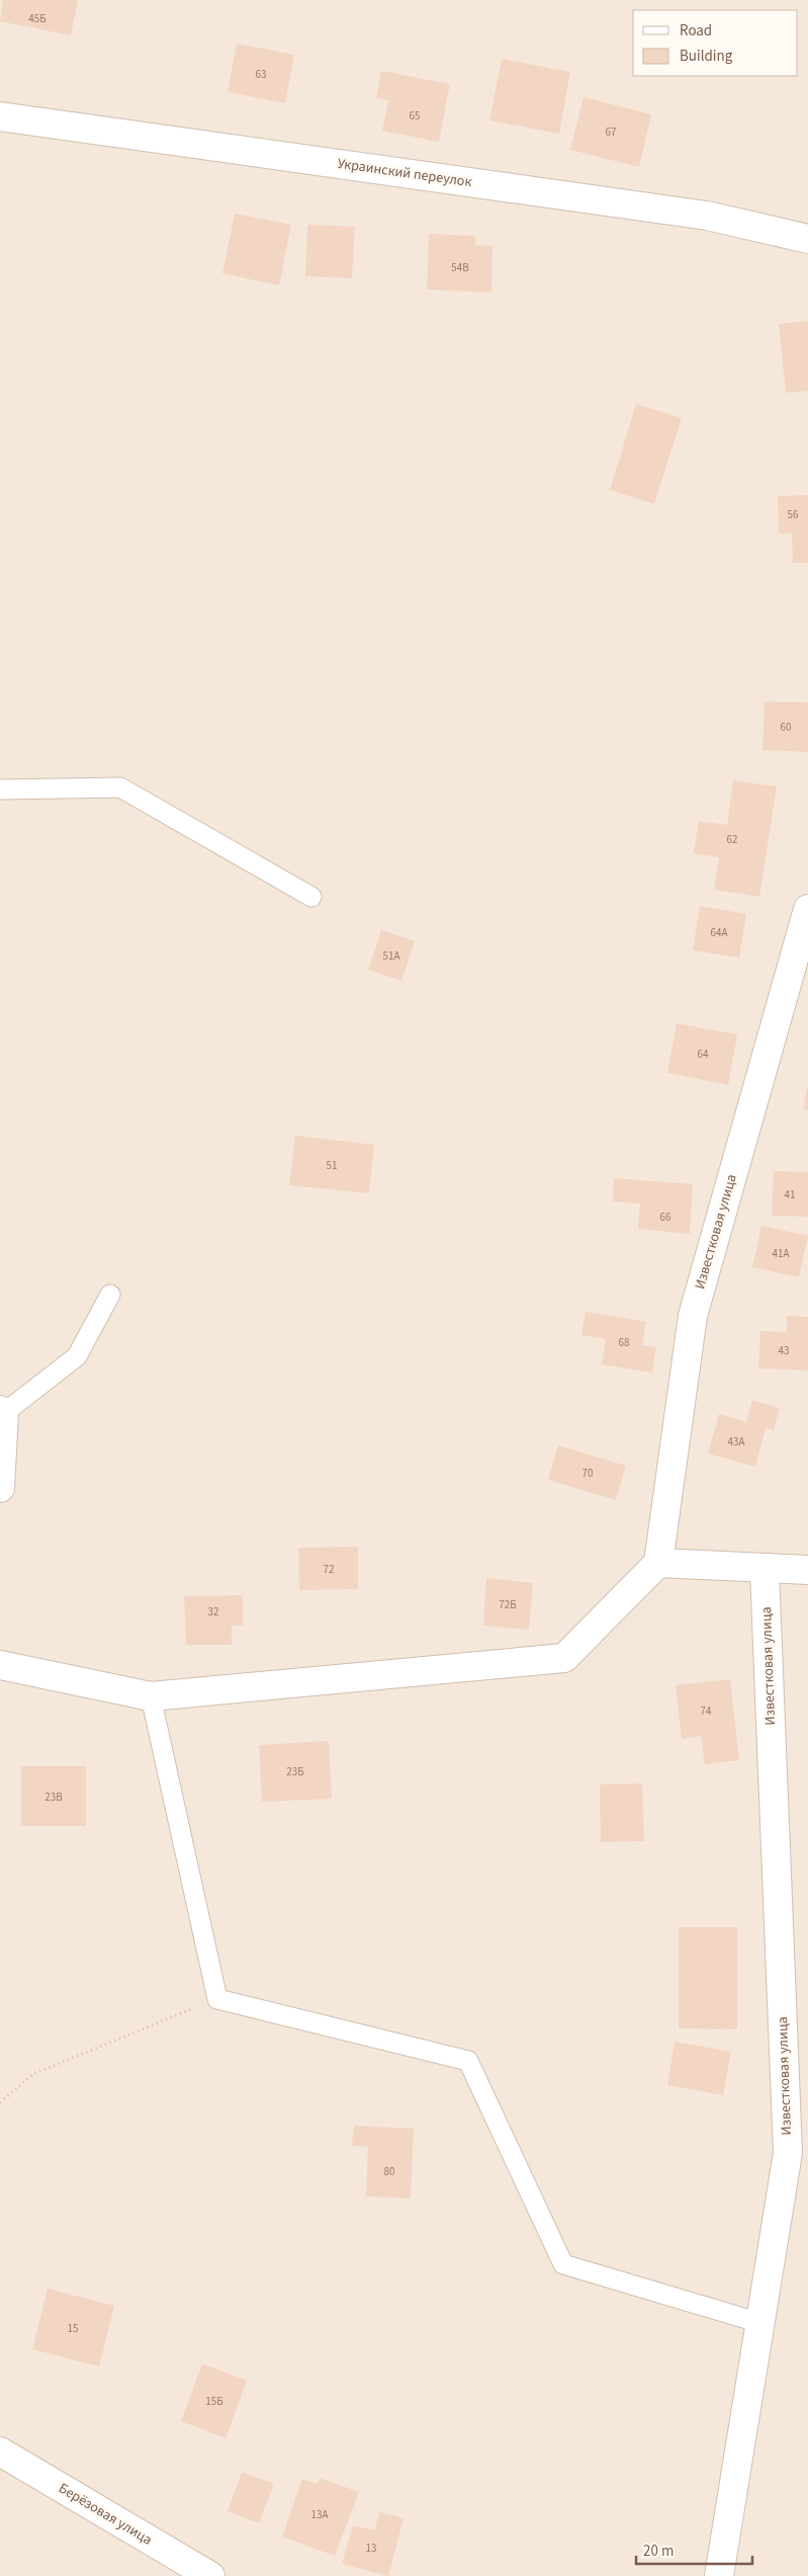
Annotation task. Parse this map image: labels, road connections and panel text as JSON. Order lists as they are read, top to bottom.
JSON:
{
  "streets": {
    "street": ["Украинский переулок", "Известковая улица", "Берёзовая улица"]
  },
  "house_numbers": [
    "45Б",
    "63",
    "65",
    "67",
    "54В",
    "56",
    "60",
    "62",
    "64А",
    "51А",
    "64",
    "51",
    "41",
    "66",
    "41А",
    "68",
    "43",
    "43А",
    "70",
    "72",
    "72Б",
    "32",
    "74",
    "23Б",
    "23В",
    "80",
    "15",
    "15Б",
    "13А",
    "13"
  ],
  "legend": ["Road", "Building"],
  "scale_bar": "20 m"
}
